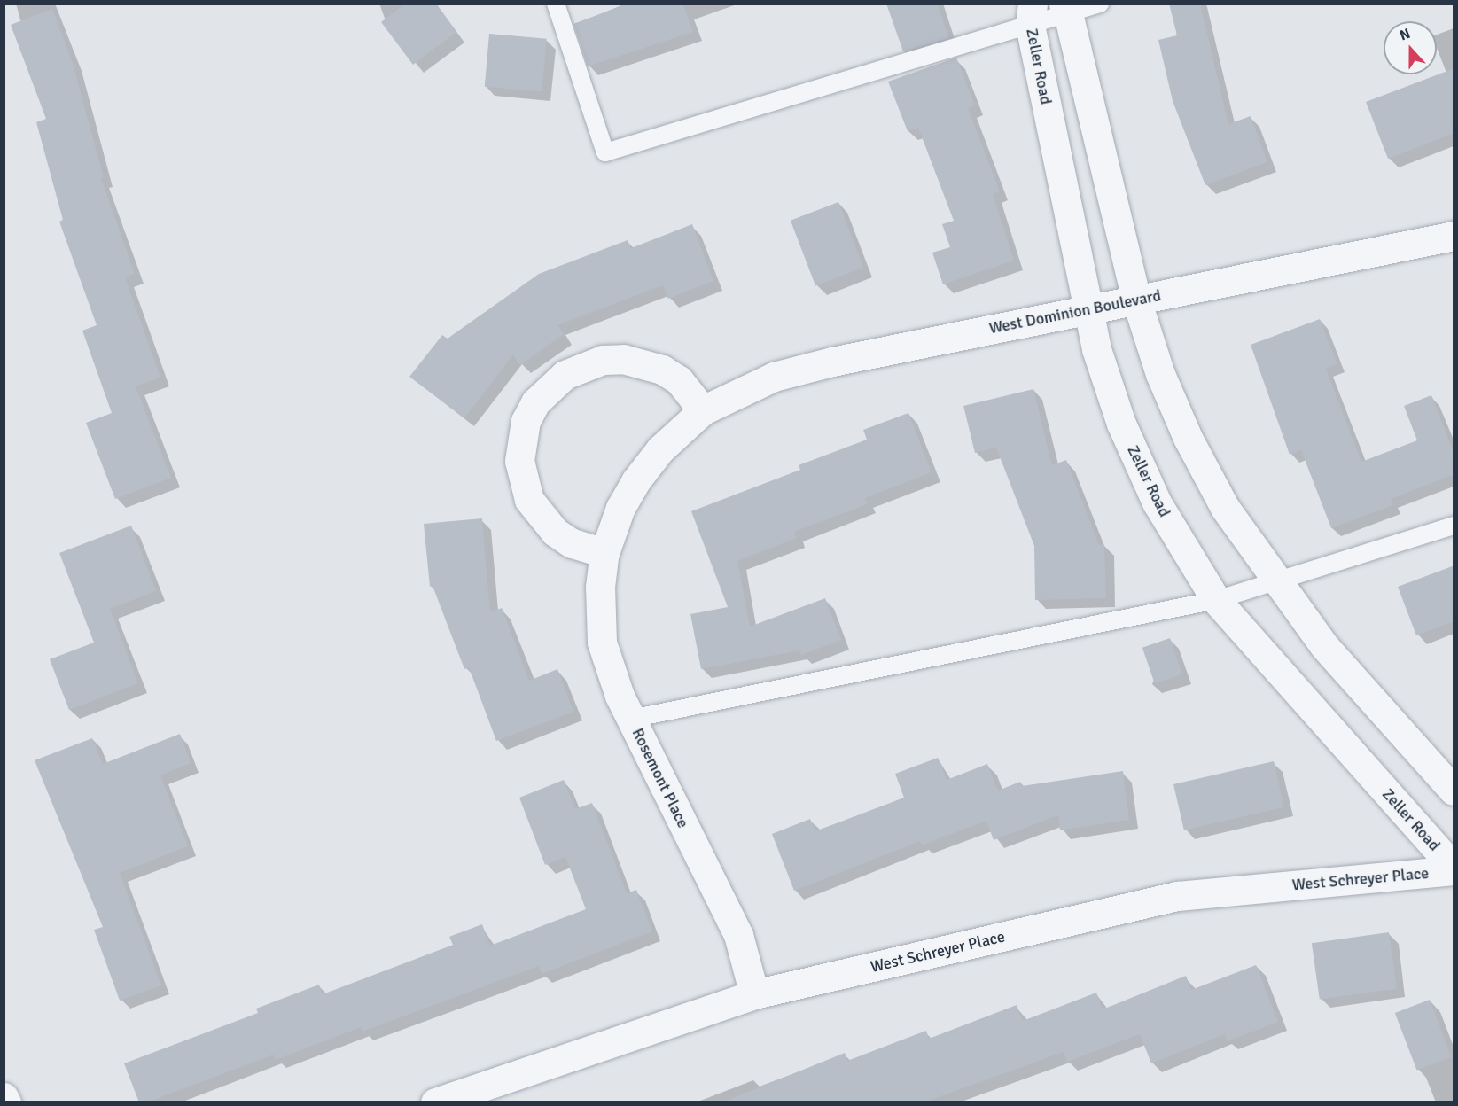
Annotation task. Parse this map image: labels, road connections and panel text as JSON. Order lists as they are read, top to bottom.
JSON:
{
  "streets": {
    "street": [
      "Zeller Road",
      "West Dominion Boulevard",
      "Rosemont Place",
      "West Schreyer Place"
    ]
  },
  "crossings": [
    ["Zeller Road", "West Dominion Boulevard"],
    ["Zeller Road", "West Schreyer Place"],
    ["West Dominion Boulevard", "Rosemont Place"],
    ["Rosemont Place", "West Schreyer Place"]
  ],
  "north": "top"
}
